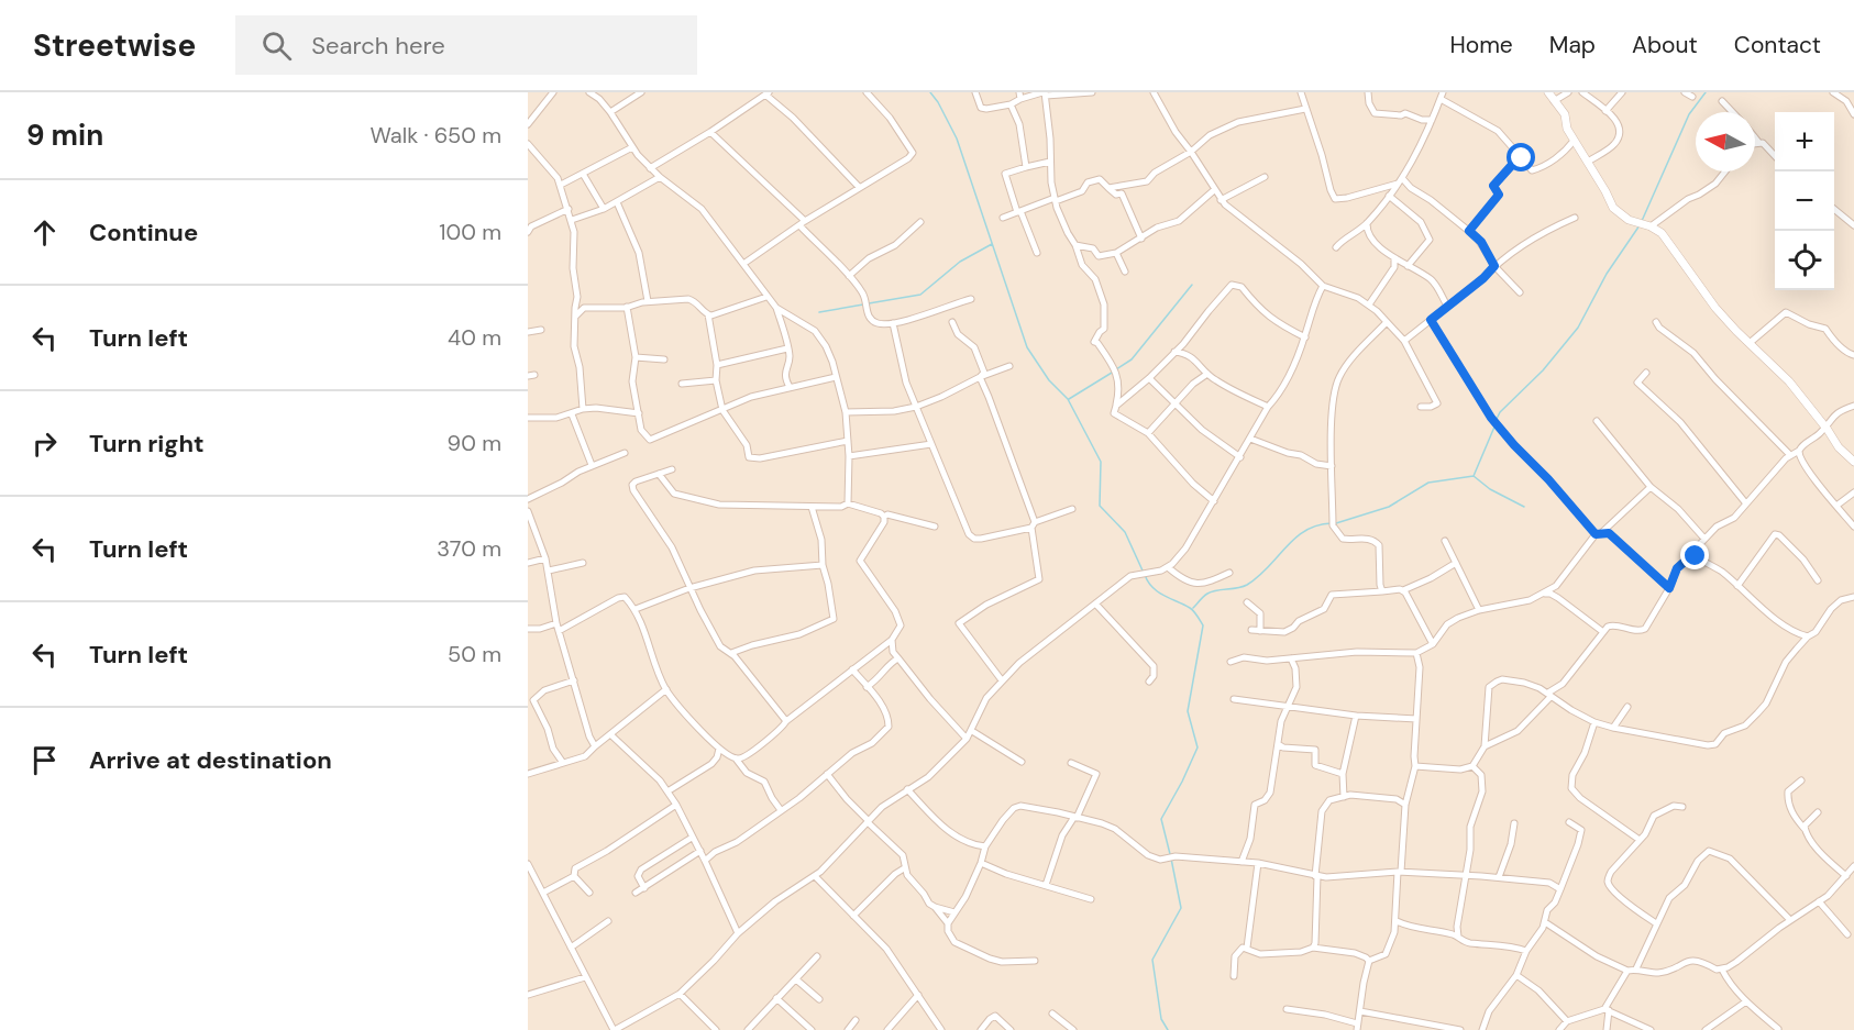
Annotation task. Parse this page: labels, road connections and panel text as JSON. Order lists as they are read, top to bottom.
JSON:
{
  "north": "left",
  "page": {
    "header": "Streetwise",
    "search": "Search here",
    "nav": [
      "Home",
      "Map",
      "About",
      "Contact"
    ],
    "heading": ["9 min", "Walk · 650 m"],
    "map_buttons": ["+", "−"],
    "list": [
      ["Continue", "100 m"],
      ["Turn left", "40 m"],
      ["Turn right", "90 m"],
      ["Turn left", "370 m"],
      ["Turn left", "50 m"],
      "Arrive at destination"
    ]
  }
}
